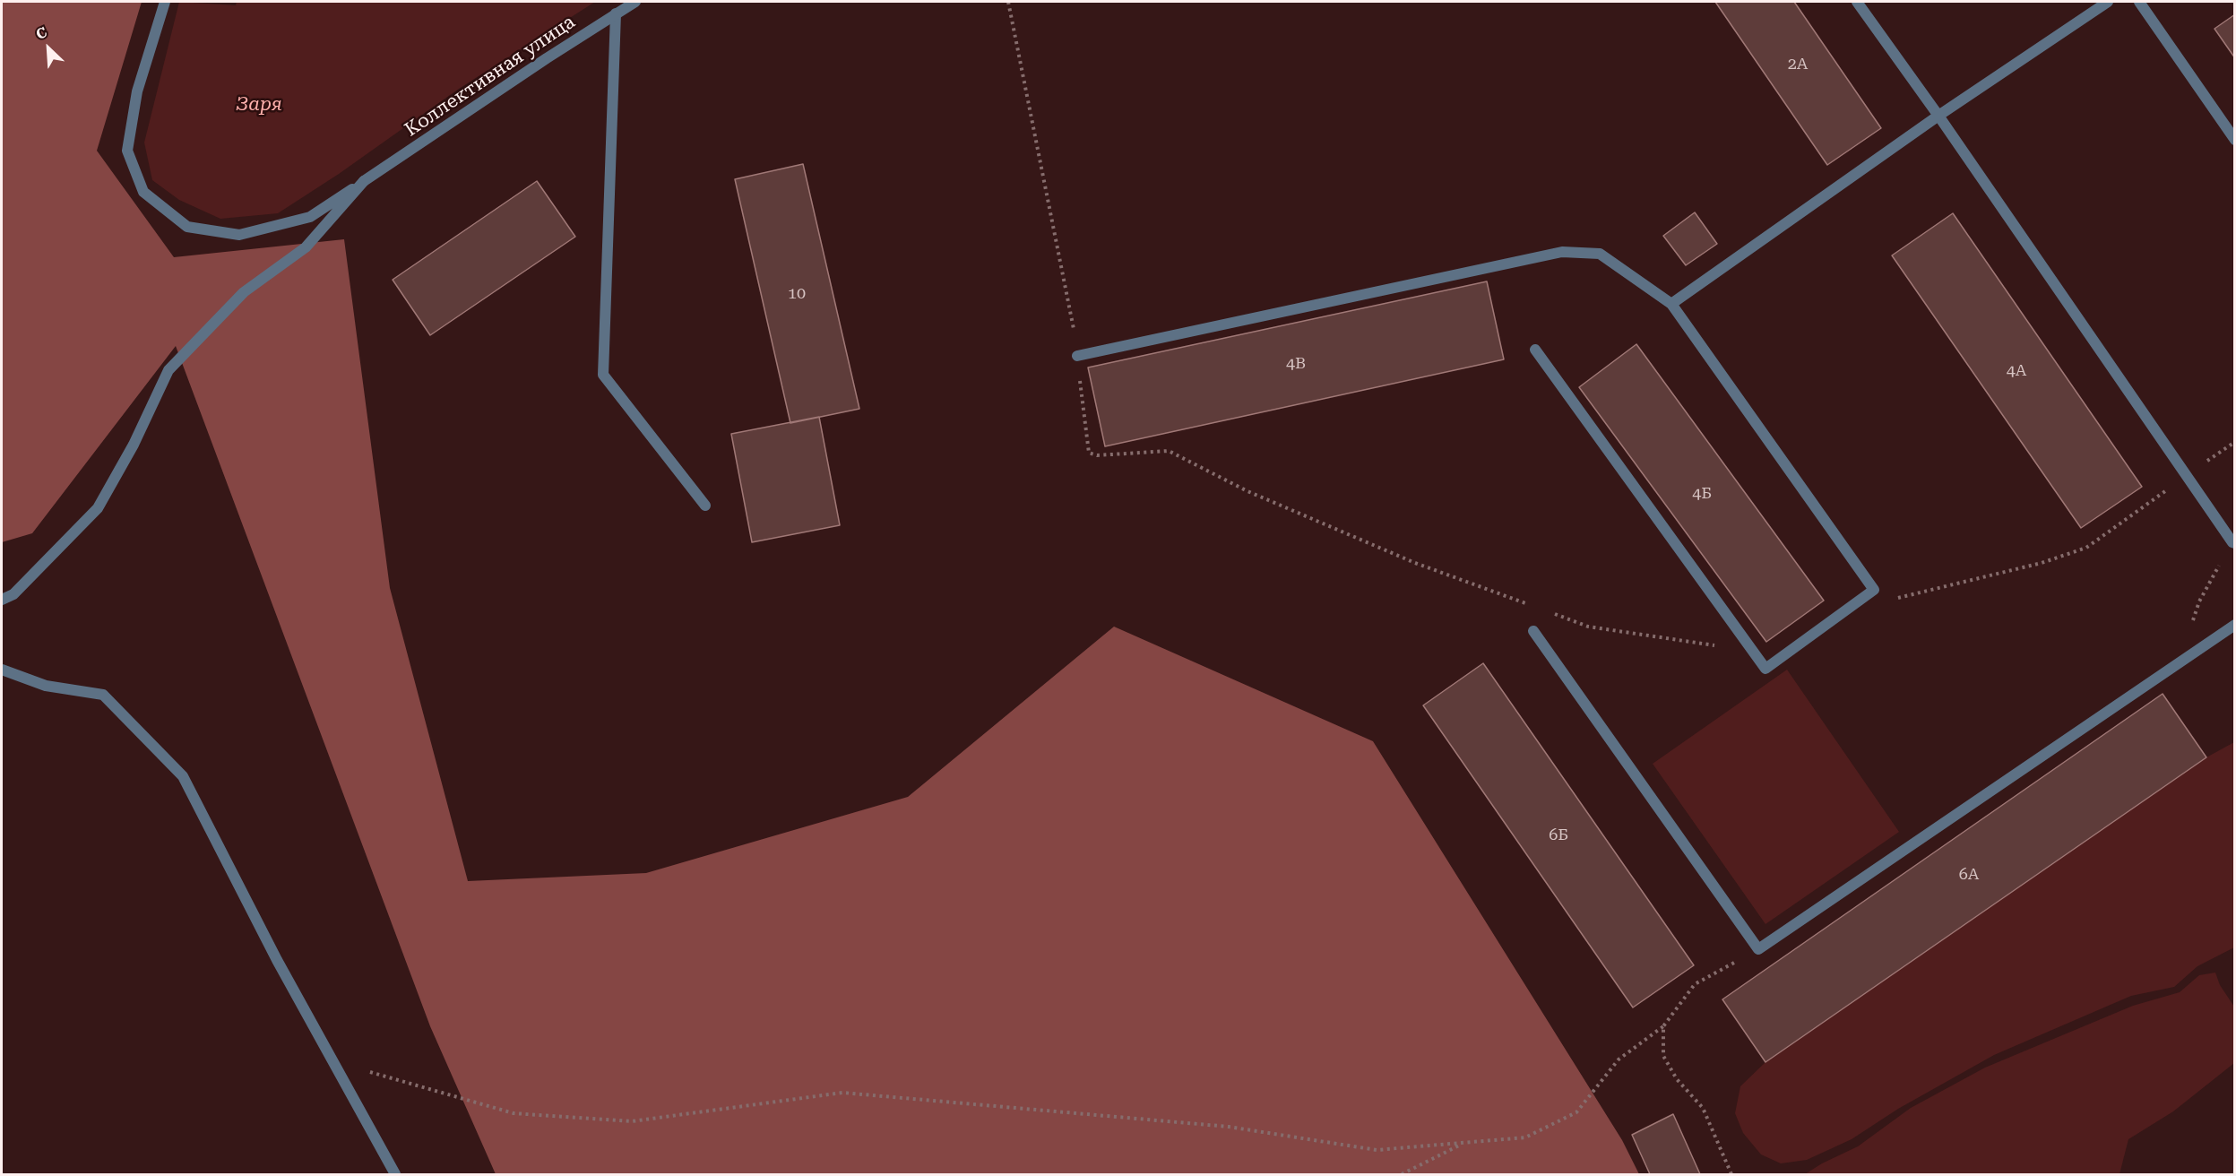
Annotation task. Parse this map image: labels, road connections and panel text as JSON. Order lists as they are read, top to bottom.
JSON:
{
  "streets": {
    "street": ["Коллективная улица"]
  },
  "parks": ["Заря"],
  "house_numbers": [
    "2А",
    "10",
    "4В",
    "4А",
    "4Б",
    "6Б",
    "6А"
  ],
  "north": "top left"
}
